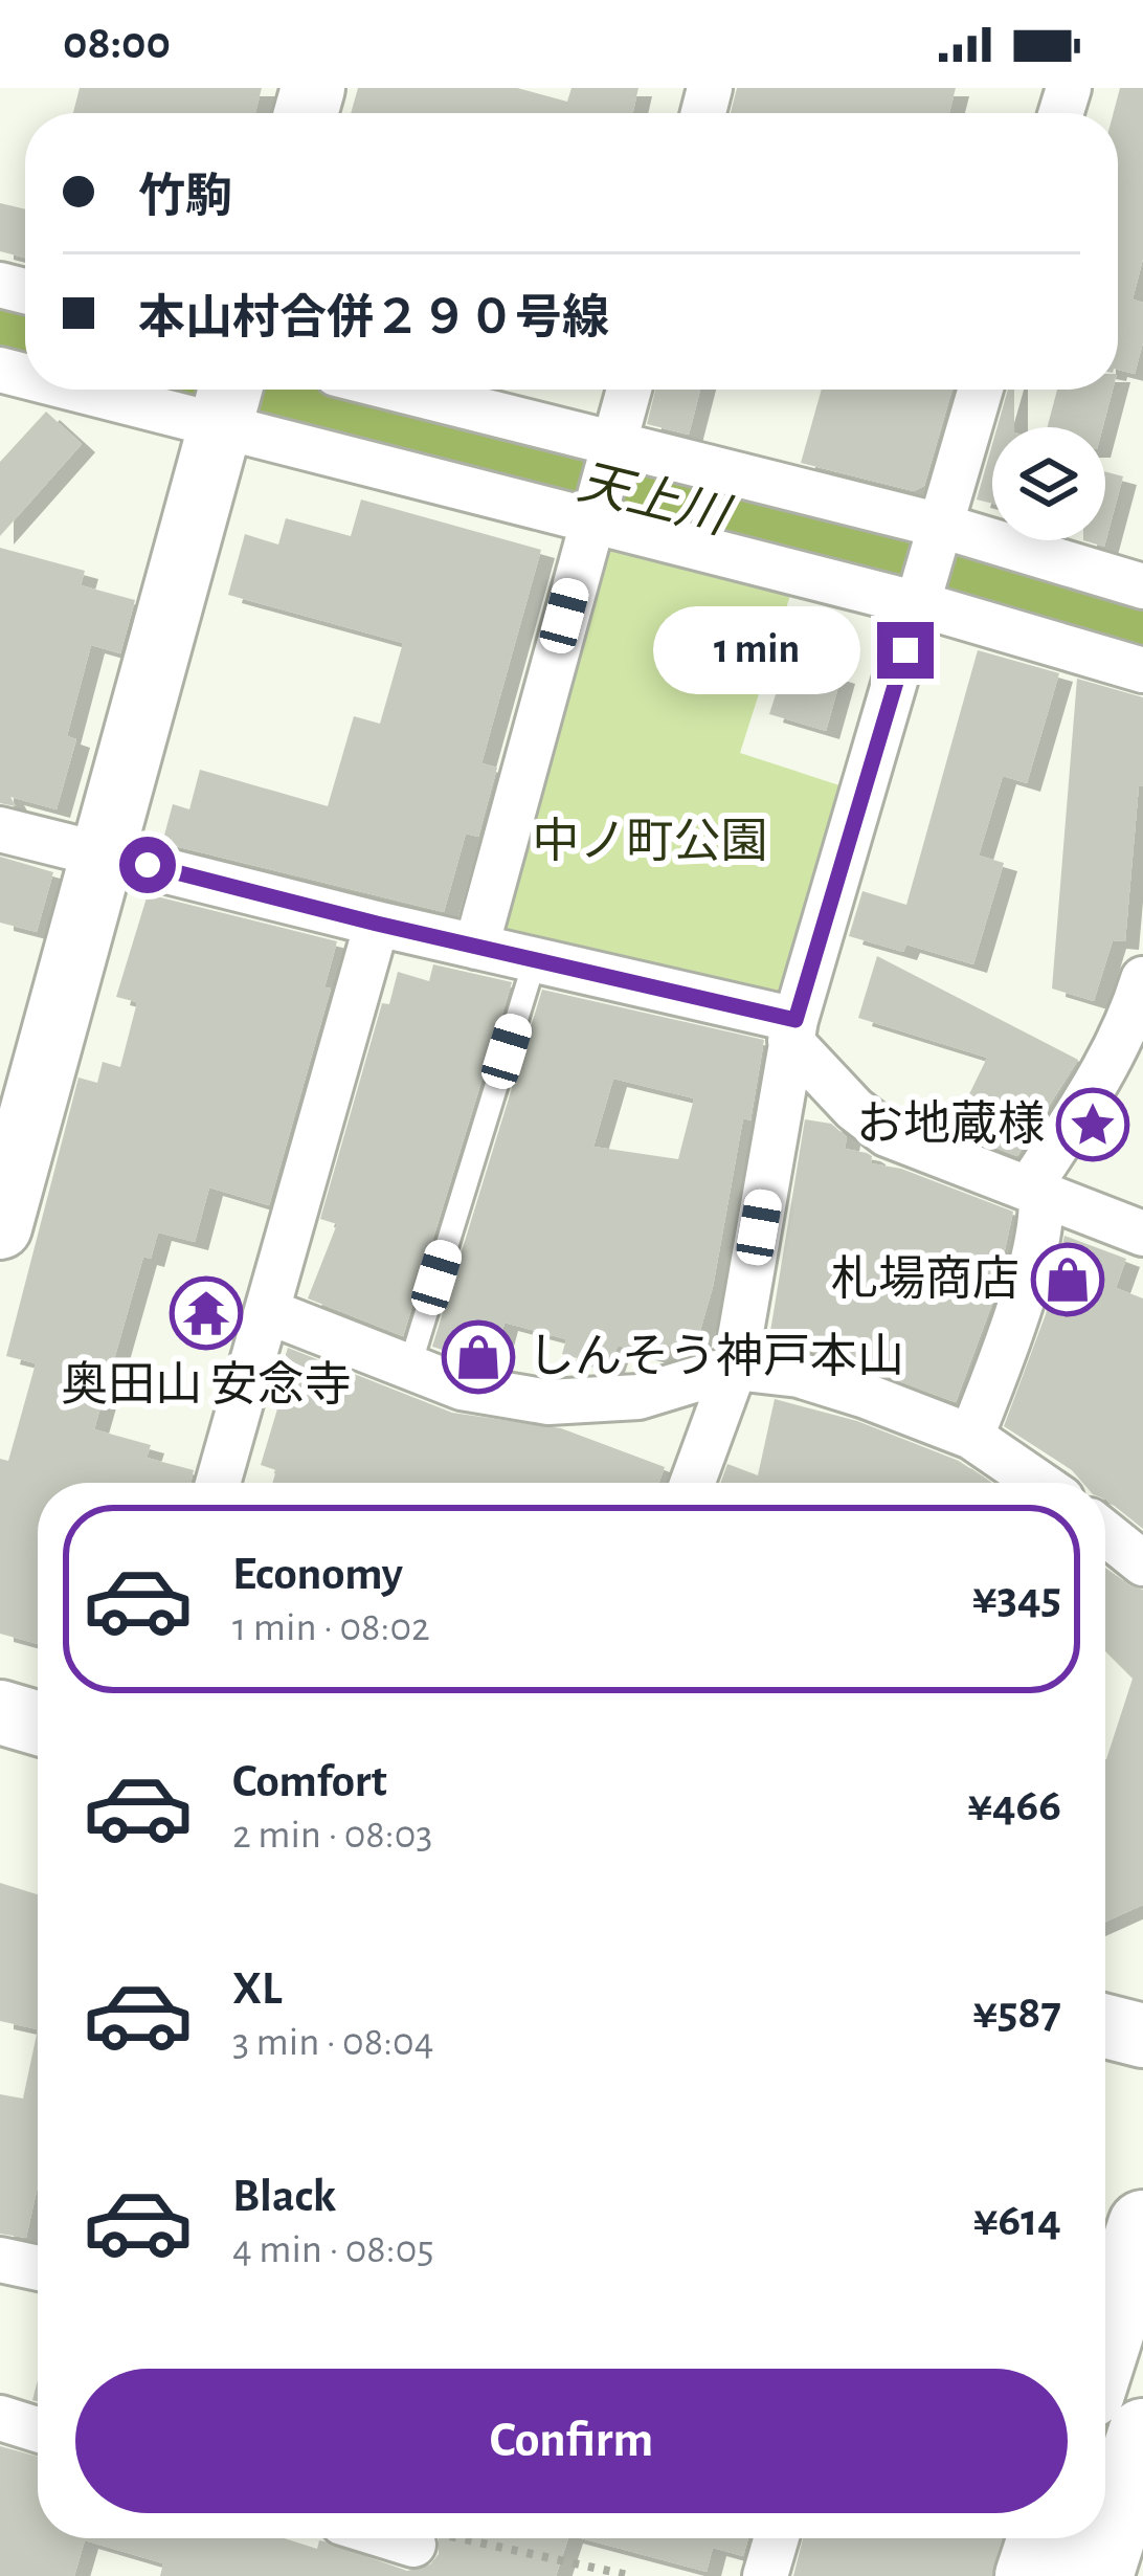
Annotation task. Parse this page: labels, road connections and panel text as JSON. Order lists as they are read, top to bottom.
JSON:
{
  "water": ["天上川"],
  "parks": ["中ノ町公園"],
  "places": {
    "place": ["お地蔵様"],
    "shop": ["札場商店", "しんそう神戸本山"],
    "temple": ["奥田山 安念寺"]
  },
  "page": {
    "status": "08:00",
    "banner": ["竹駒", "本山村合併２９０号線"],
    "bubble": "1 min",
    "list": [
      {
        "name": "Economy",
        "note": "1 min · 08:02",
        "value": "¥345"
      },
      {
        "name": "Comfort",
        "note": "2 min · 08:03",
        "value": "¥466"
      },
      {
        "name": "XL",
        "note": "3 min · 08:04",
        "value": "¥587"
      },
      {
        "name": "Black",
        "note": "4 min · 08:05",
        "value": "¥614"
      }
    ],
    "buttons": "Confirm"
  }
}
